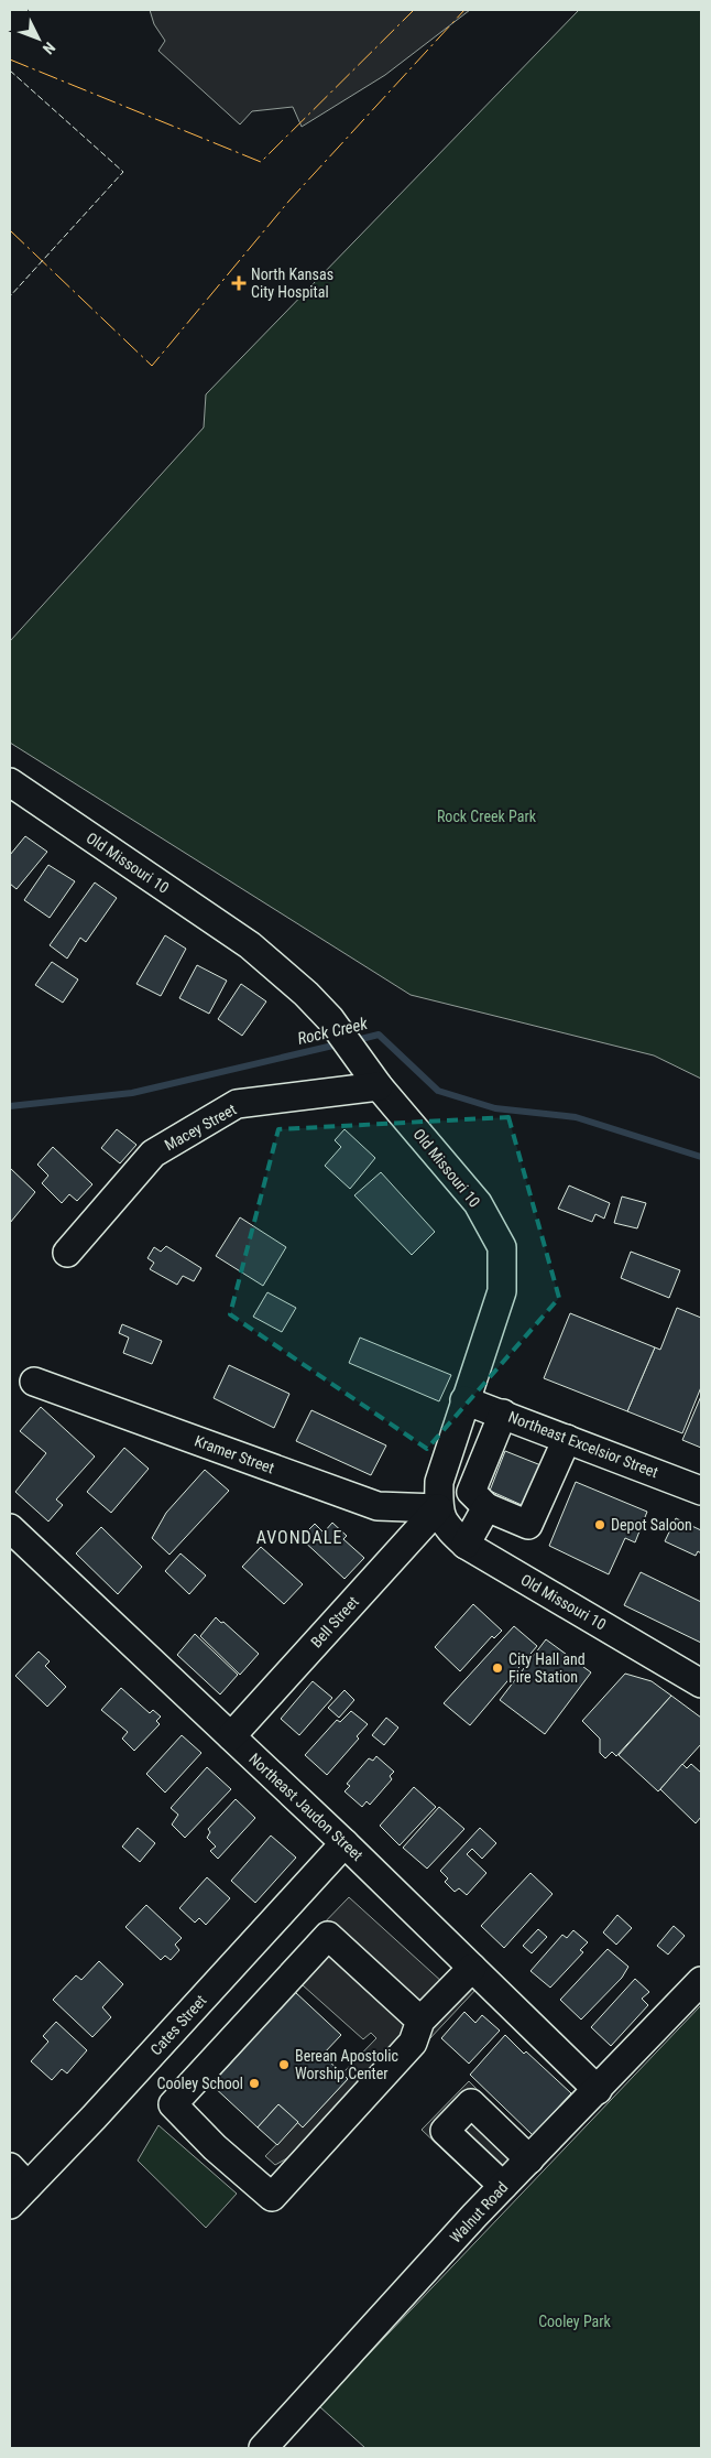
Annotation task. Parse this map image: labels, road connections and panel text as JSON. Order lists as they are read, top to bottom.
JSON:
{
  "streets": {
    "street": [
      "Old Missouri 10",
      "Macey Street",
      "Northeast Excelsior Street",
      "Kramer Street",
      "Bell Street",
      "Northeast Jaudon Street",
      "Cates Street",
      "Walnut Road"
    ]
  },
  "crossings": [
    ["Old Missouri 10", "Macey Street"],
    ["Old Missouri 10", "Northeast Excelsior Street"],
    ["Old Missouri 10", "Kramer Street"],
    ["Old Missouri 10", "Bell Street"],
    ["Kramer Street", "Bell Street"],
    ["Bell Street", "Northeast Jaudon Street"],
    ["Northeast Jaudon Street", "Cates Street"],
    ["Northeast Jaudon Street", "Walnut Road"]
  ],
  "districts": ["AVONDALE"],
  "water": ["Rock Creek"],
  "parks": ["Rock Creek Park", "Cooley Park"],
  "places": {
    "health": ["North Kansas City Hospital"],
    "other": [
      "Depot Saloon",
      "City Hall and Fire Station",
      "Berean Apostolic Worship Center",
      "Cooley School"
    ]
  },
  "north": "bottom right"
}
